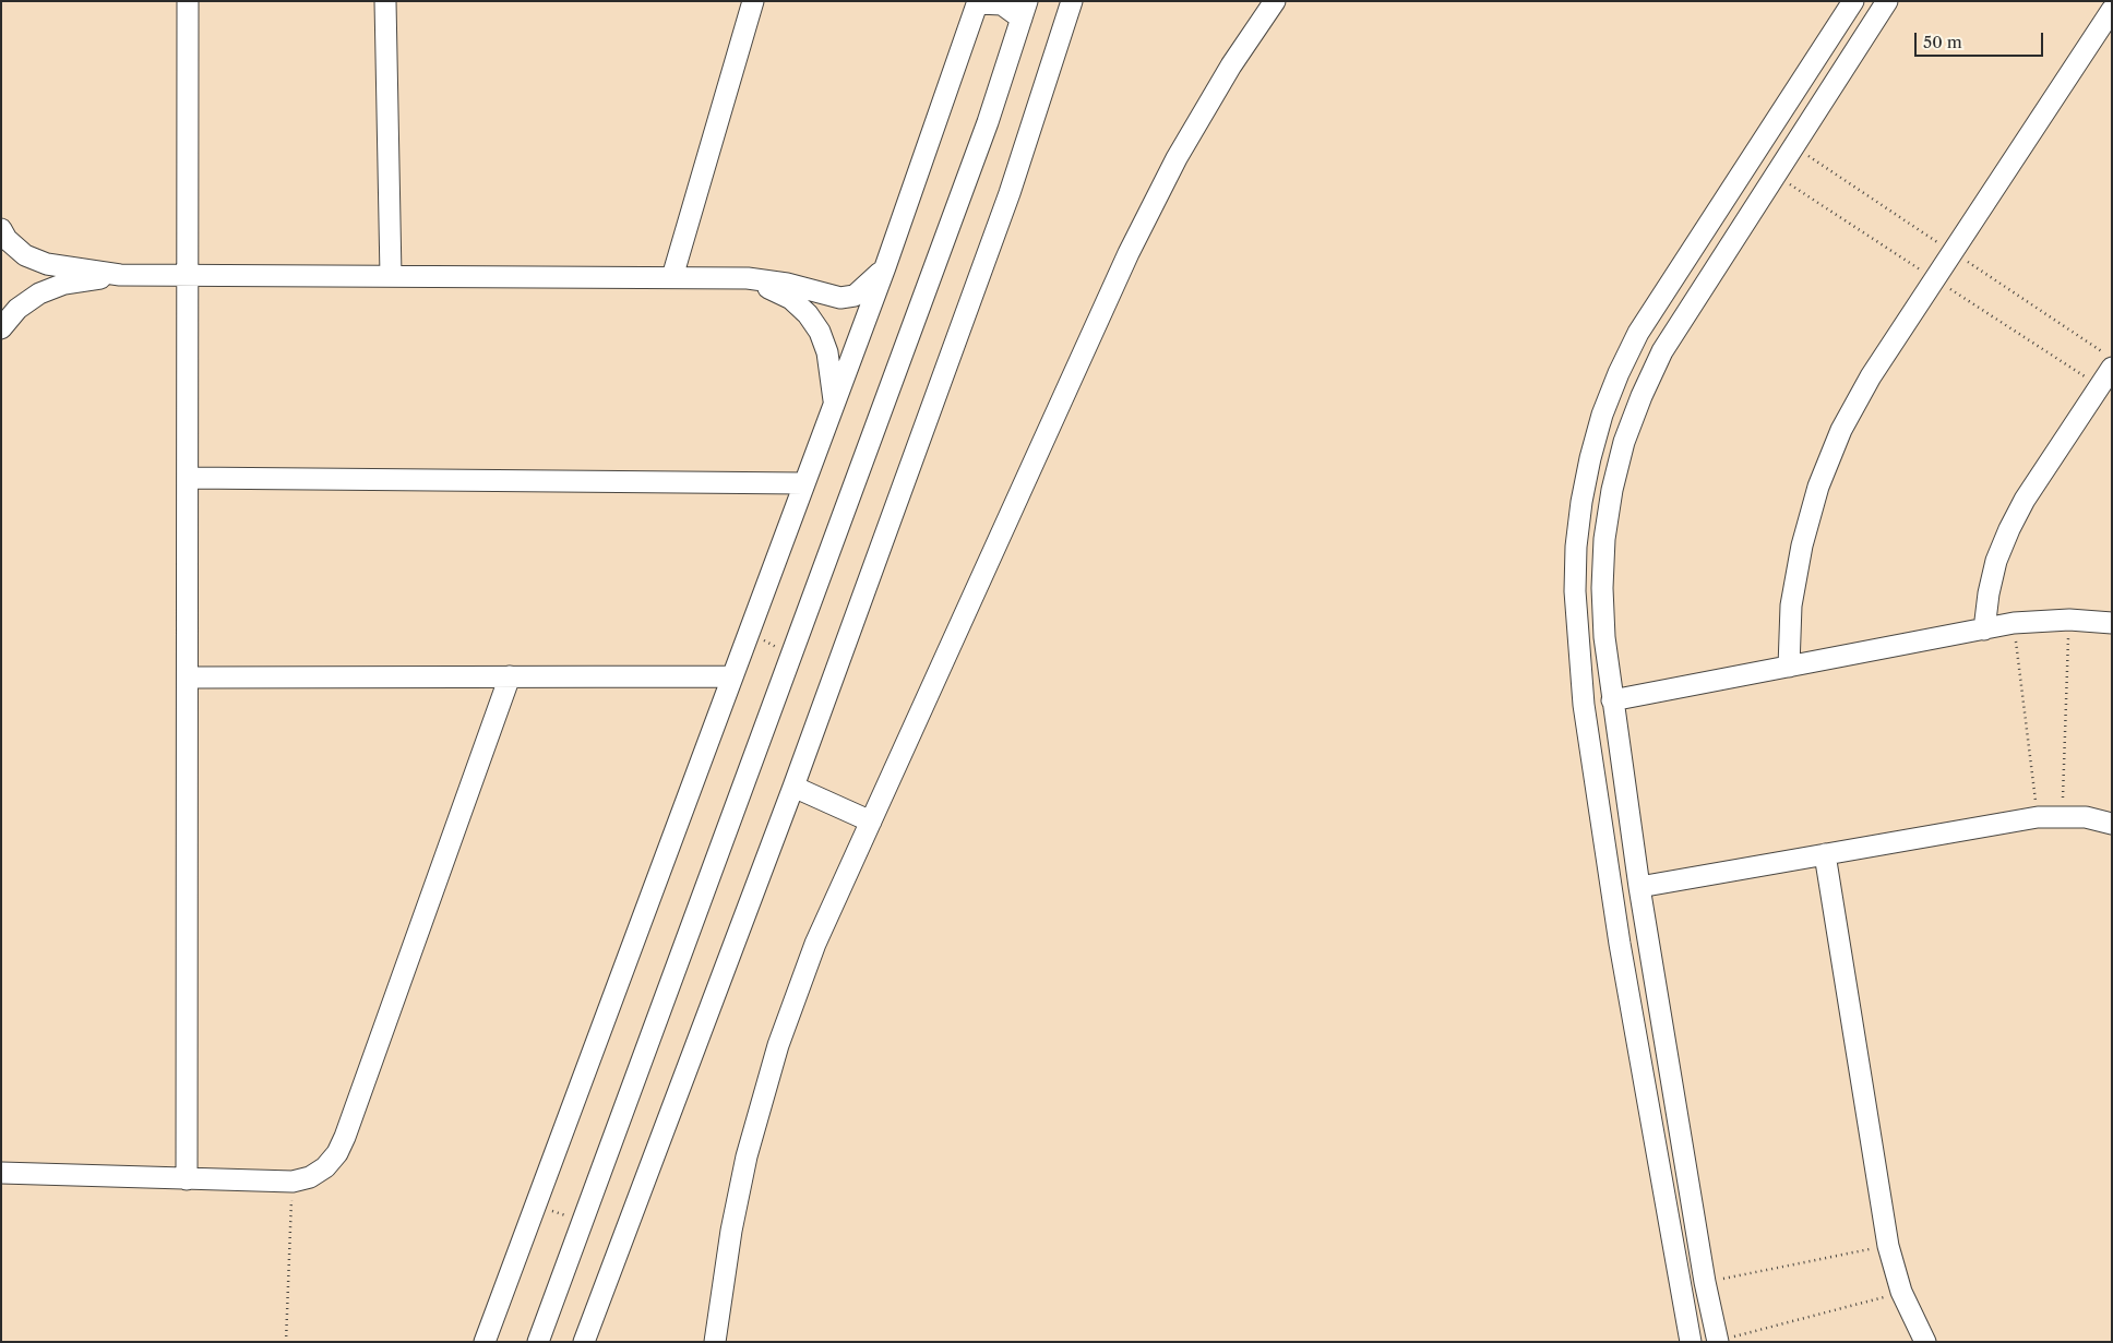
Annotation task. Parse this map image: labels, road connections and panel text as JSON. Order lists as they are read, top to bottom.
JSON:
{
  "scale_bar": "50 m"
}
